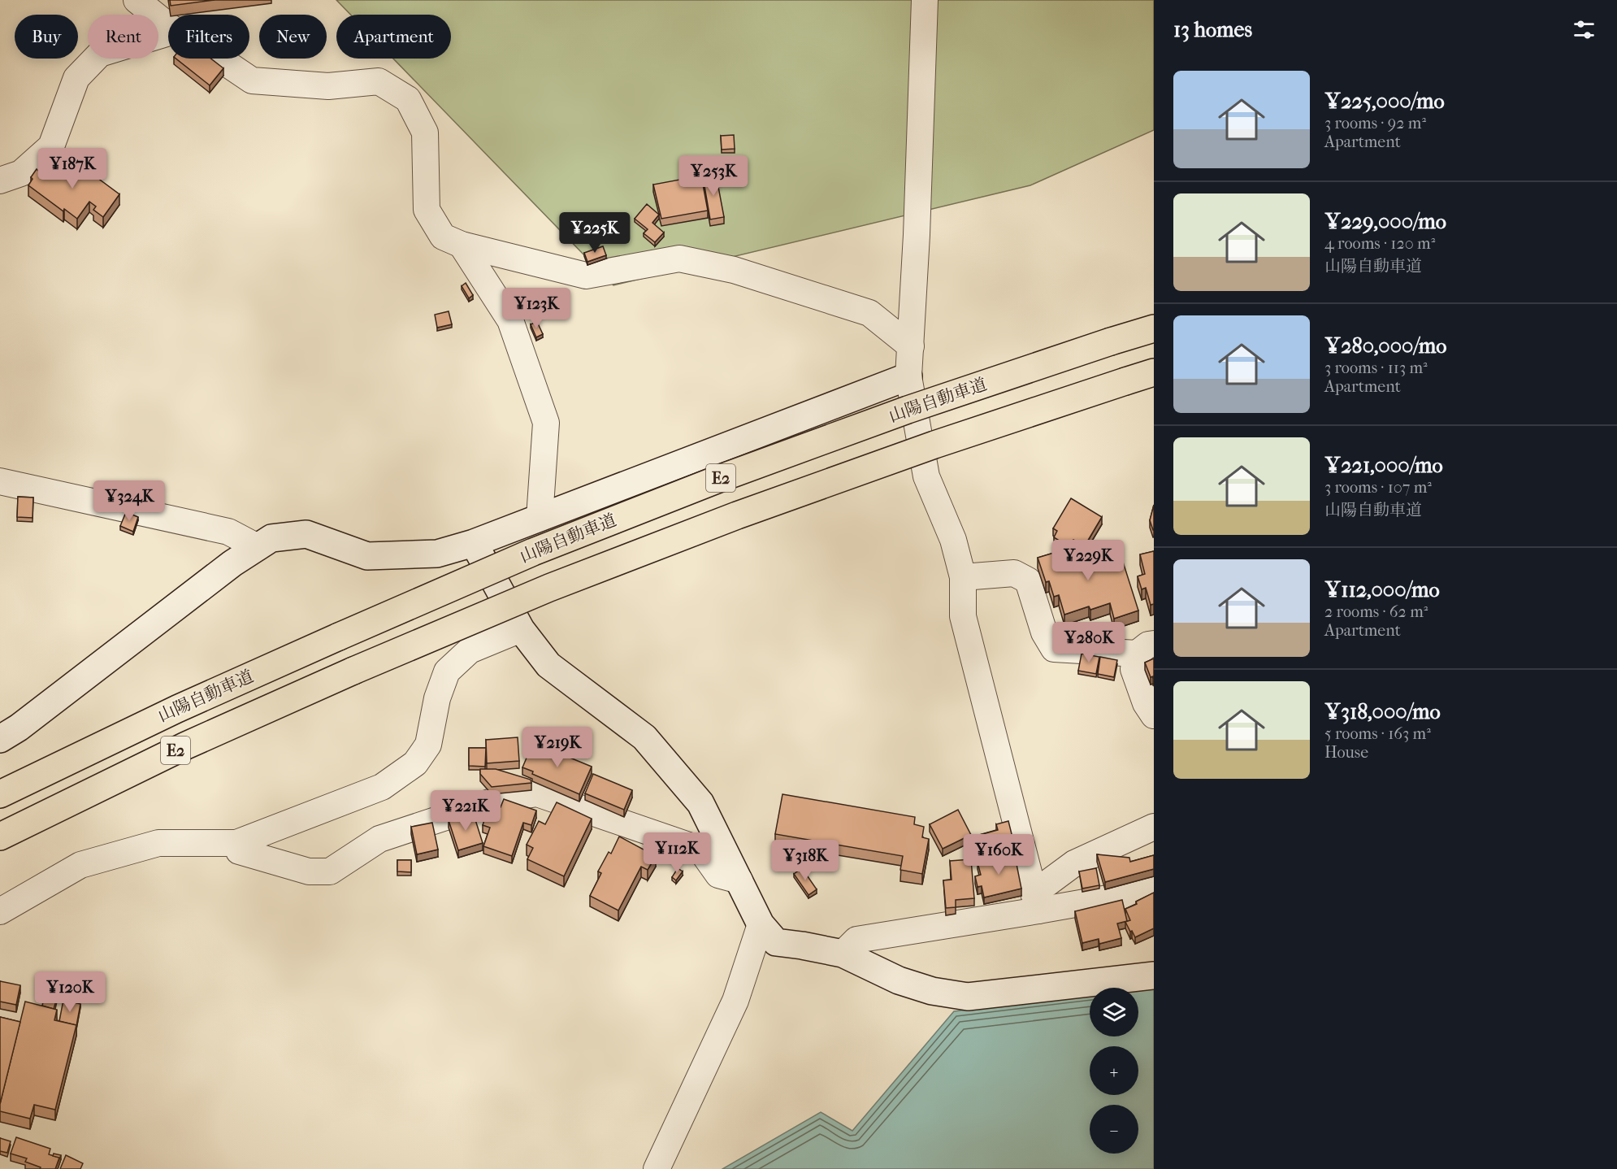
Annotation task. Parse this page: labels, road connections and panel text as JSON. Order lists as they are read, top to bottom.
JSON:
{
  "streets": {
    "highway": ["山陽自動車道", "E2"]
  },
  "page": {
    "heading": "13 homes",
    "chip": [
      "Buy",
      "Rent",
      "Filters",
      "New",
      "Apartment"
    ],
    "list": [
      {
        "name": "¥225,000/mo",
        "note": "3 rooms · 92 m² · Apartment"
      },
      {
        "name": "¥229,000/mo",
        "note": "4 rooms · 120 m² · 山陽自動車道"
      },
      {
        "name": "¥280,000/mo",
        "note": "3 rooms · 113 m² · Apartment"
      },
      {
        "name": "¥221,000/mo",
        "note": "3 rooms · 107 m² · 山陽自動車道"
      },
      {
        "name": "¥112,000/mo",
        "note": "2 rooms · 62 m² · Apartment"
      },
      {
        "name": "¥318,000/mo",
        "note": "5 rooms · 163 m² · House"
      }
    ],
    "price": [
      "¥187K",
      "¥253K",
      "¥225K",
      "¥123K",
      "¥324K",
      "¥229K",
      "¥280K",
      "¥219K",
      "¥221K",
      "¥112K",
      "¥160K",
      "¥318K",
      "¥120K"
    ],
    "map_buttons": ["+", "−"]
  }
}
